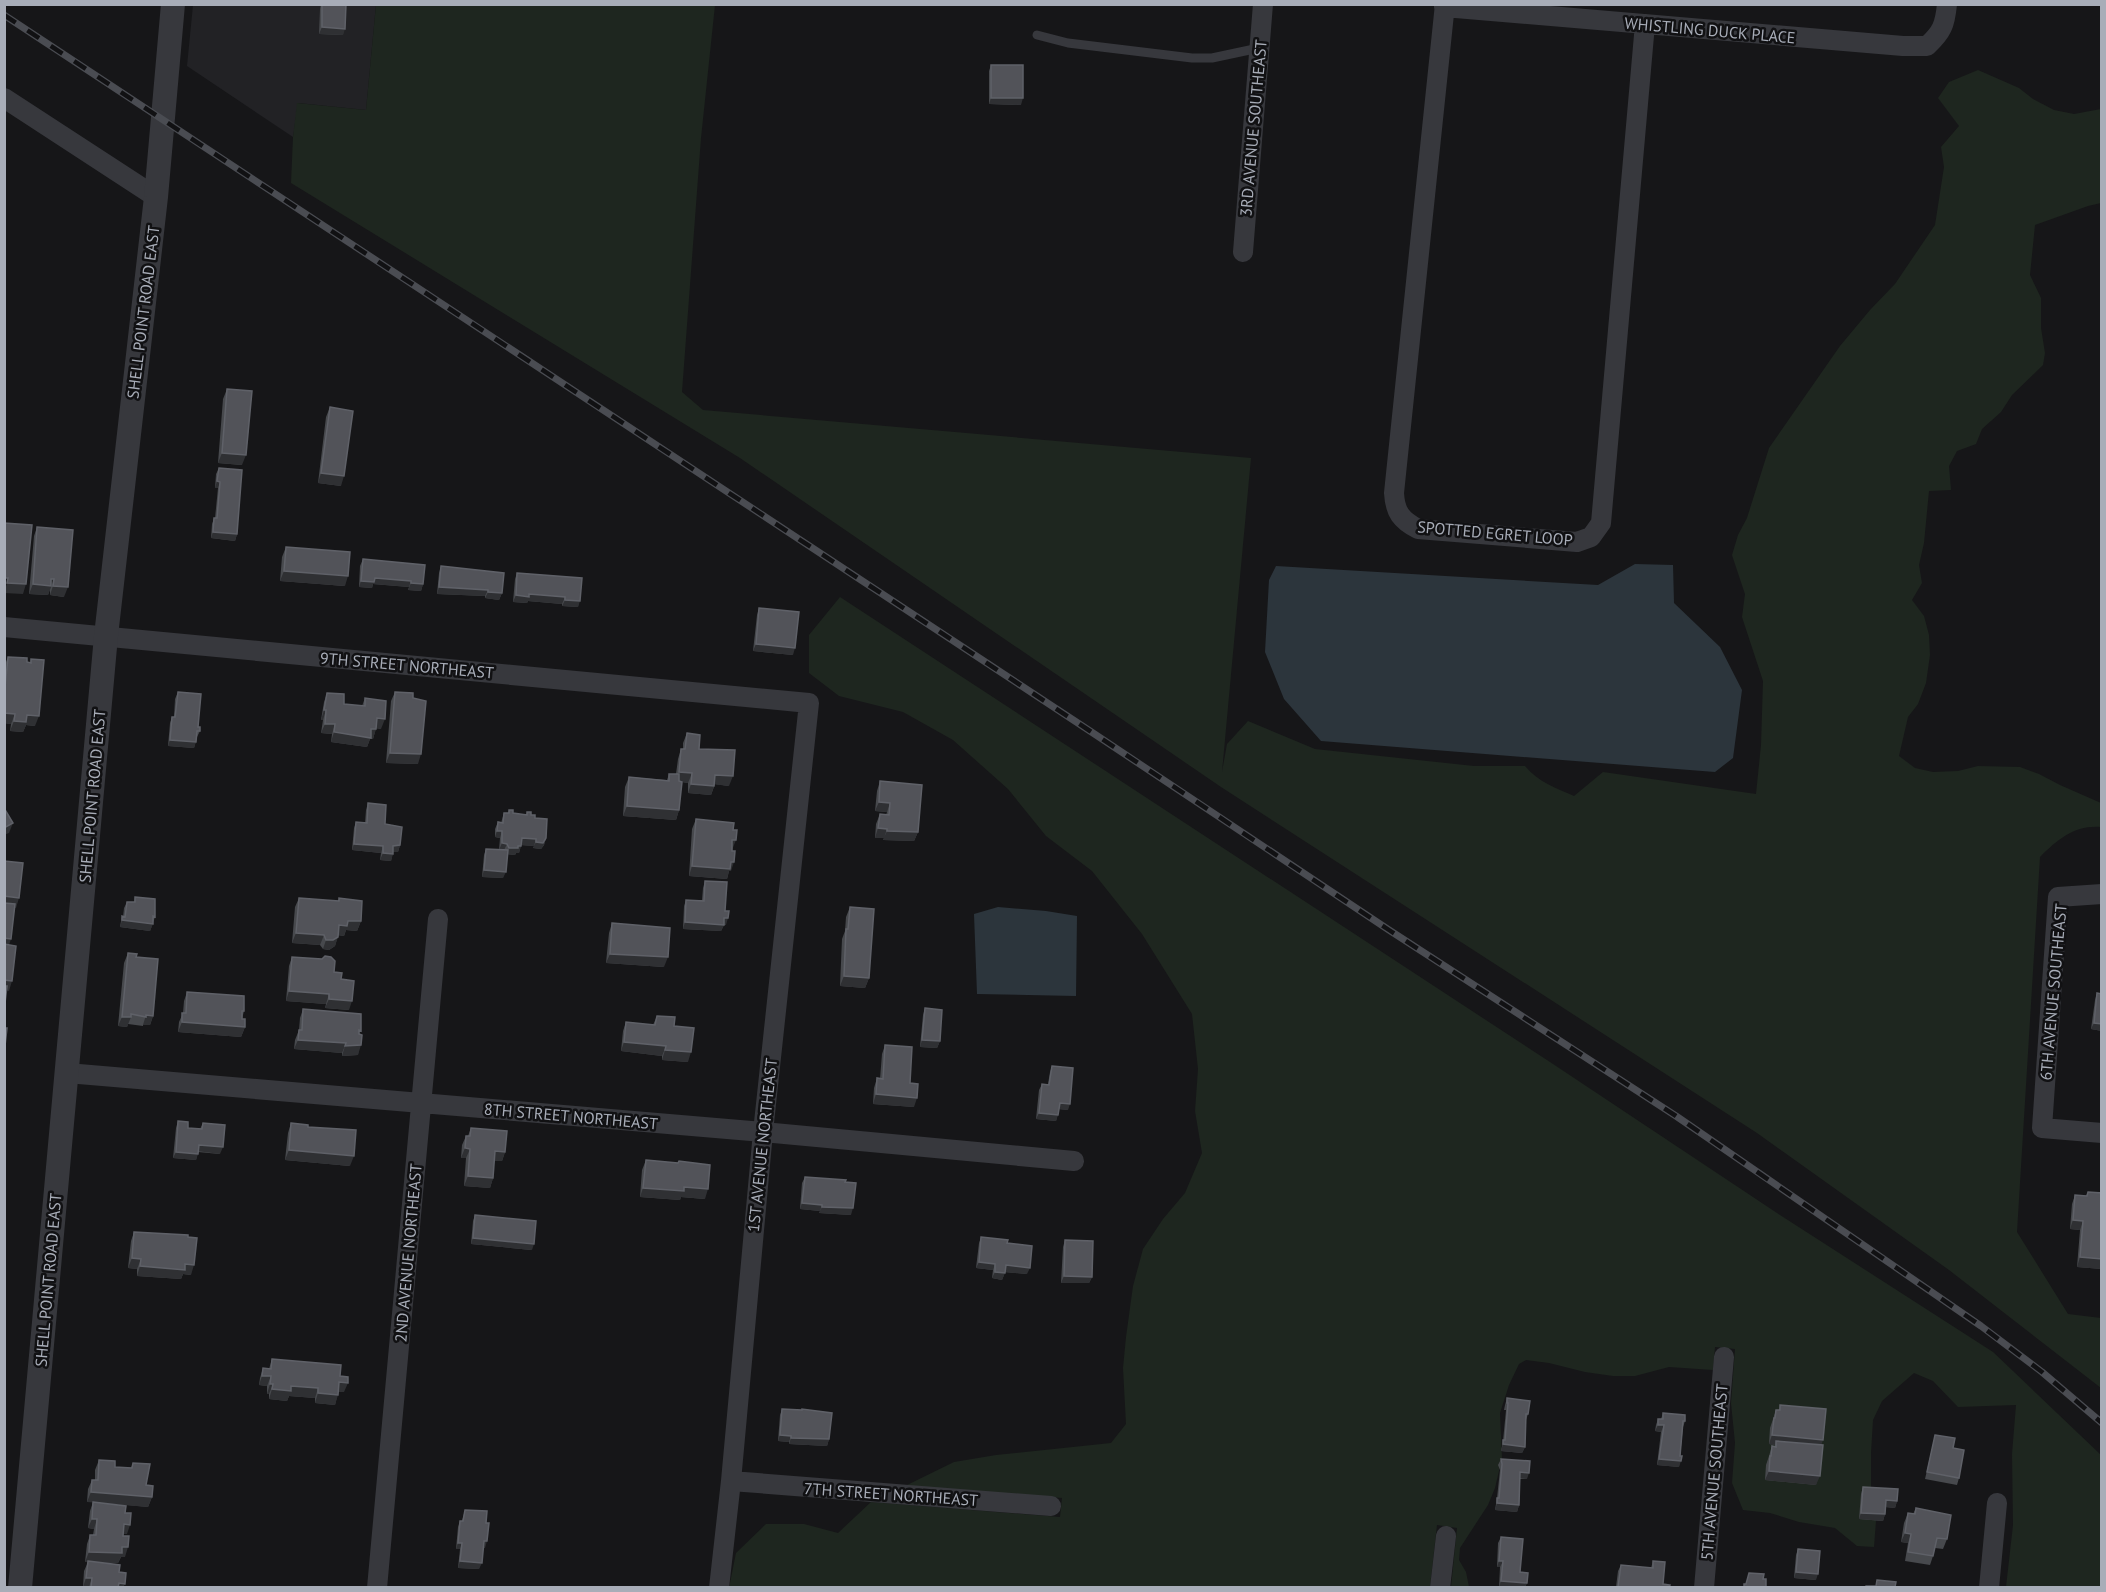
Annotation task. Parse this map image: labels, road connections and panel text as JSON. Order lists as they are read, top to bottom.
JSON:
{
  "streets": {
    "street": [
      "WHISTLING DUCK PLACE",
      "3RD AVENUE SOUTHEAST",
      "SHELL POINT ROAD EAST",
      "SPOTTED EGRET LOOP",
      "9TH STREET NORTHEAST",
      "6TH AVENUE SOUTHEAST",
      "8TH STREET NORTHEAST",
      "1ST AVENUE NORTHEAST",
      "2ND AVENUE NORTHEAST",
      "5TH AVENUE SOUTHEAST",
      "7TH STREET NORTHEAST"
    ]
  },
  "crossings": [
    ["WHISTLING DUCK PLACE", "SPOTTED EGRET LOOP"],
    ["SHELL POINT ROAD EAST", "9TH STREET NORTHEAST"],
    ["SHELL POINT ROAD EAST", "8TH STREET NORTHEAST"],
    ["9TH STREET NORTHEAST", "1ST AVENUE NORTHEAST"],
    ["8TH STREET NORTHEAST", "1ST AVENUE NORTHEAST"],
    ["8TH STREET NORTHEAST", "2ND AVENUE NORTHEAST"],
    ["1ST AVENUE NORTHEAST", "7TH STREET NORTHEAST"]
  ]
}
